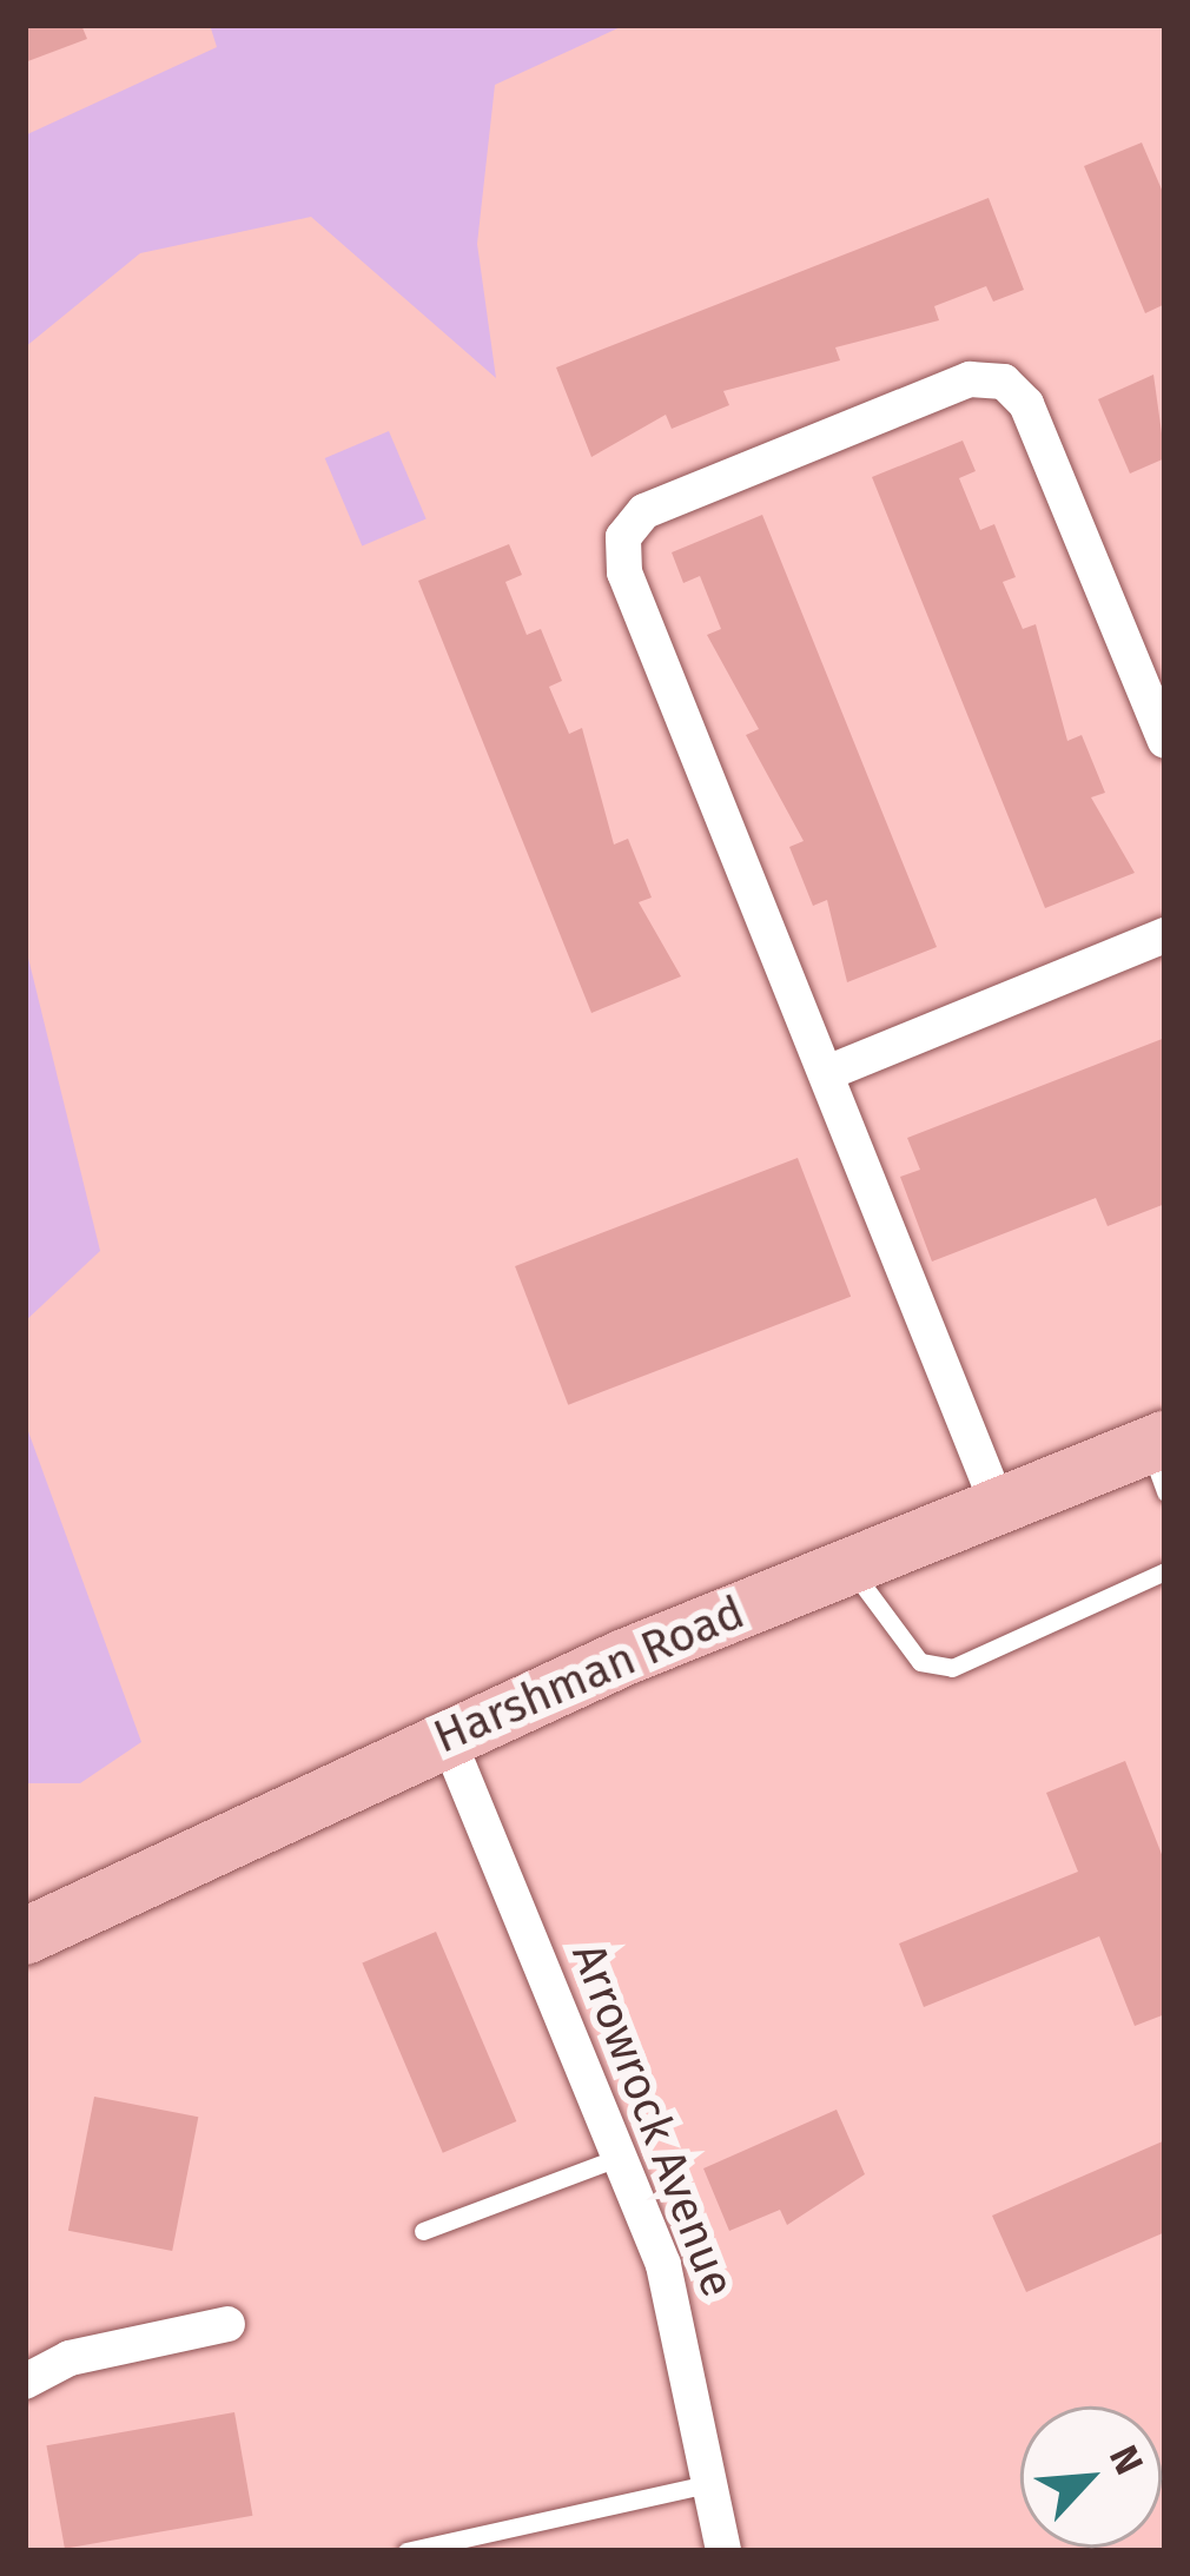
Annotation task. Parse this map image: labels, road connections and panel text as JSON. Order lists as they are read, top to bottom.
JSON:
{
  "streets": {
    "main road": ["Harshman Road"],
    "street": ["Arrowrock Avenue"]
  },
  "crossings": [
    ["Harshman Road", "Arrowrock Avenue"]
  ],
  "north": "top right"
}
